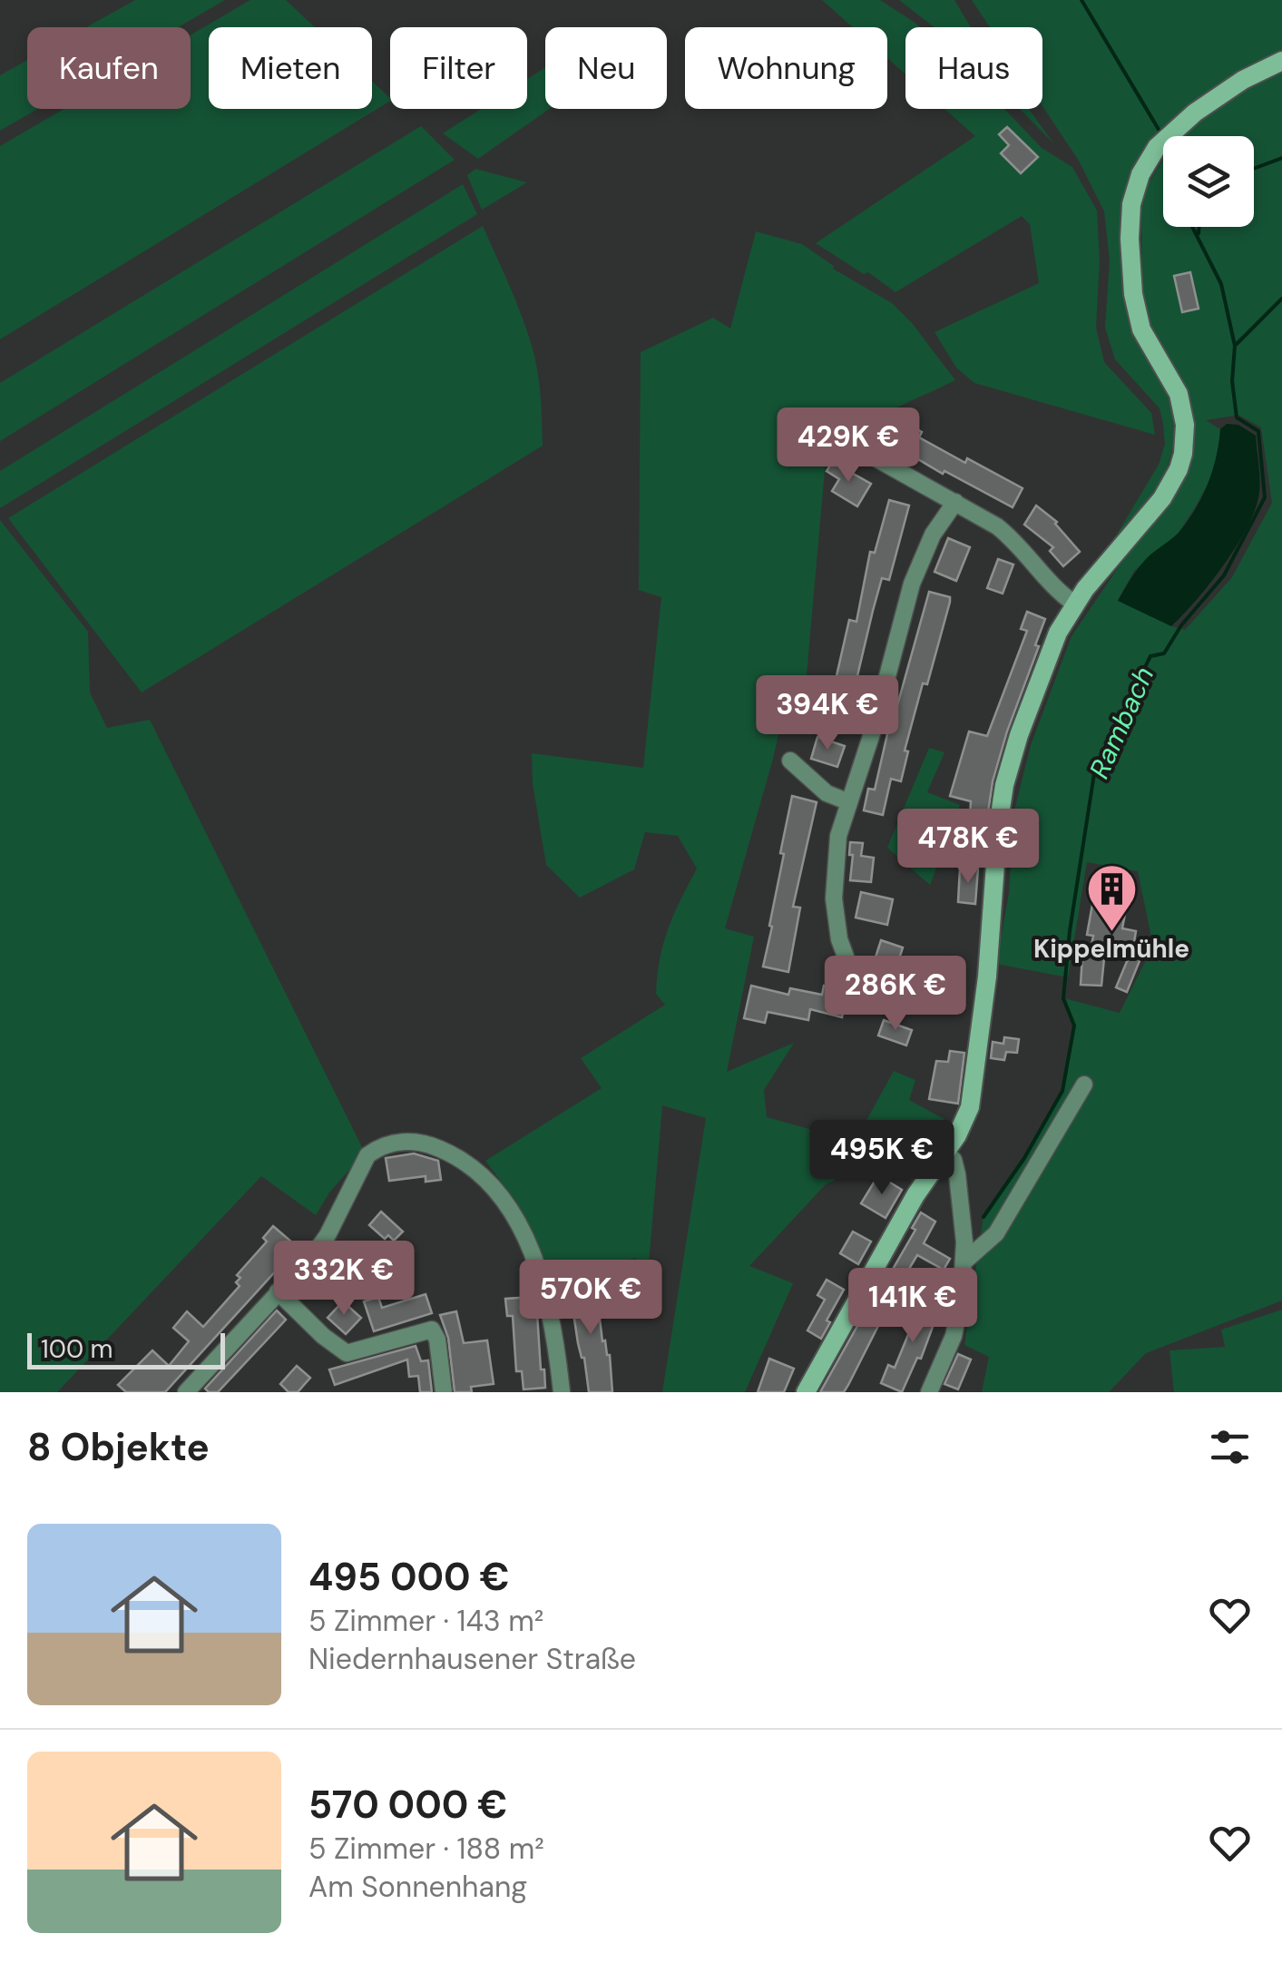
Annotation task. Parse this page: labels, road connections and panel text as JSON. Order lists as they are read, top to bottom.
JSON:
{
  "water": ["Rambach"],
  "places": {
    "building": ["Kippelmühle"]
  },
  "scale_bar": "100 m",
  "page": {
    "chip": [
      "Kaufen",
      "Mieten",
      "Filter",
      "Neu",
      "Wohnung",
      "Haus"
    ],
    "price": [
      "429K €",
      "394K €",
      "478K €",
      "286K €",
      "495K €",
      "332K €",
      "570K €",
      "141K €"
    ],
    "scale": "100 m",
    "heading": "8 Objekte",
    "list": [
      {
        "name": "495 000 €",
        "note": "5 Zimmer · 143 m² · Niedernhausener Straße"
      },
      {
        "name": "570 000 €",
        "note": "5 Zimmer · 188 m² · Am Sonnenhang"
      }
    ]
  }
}
